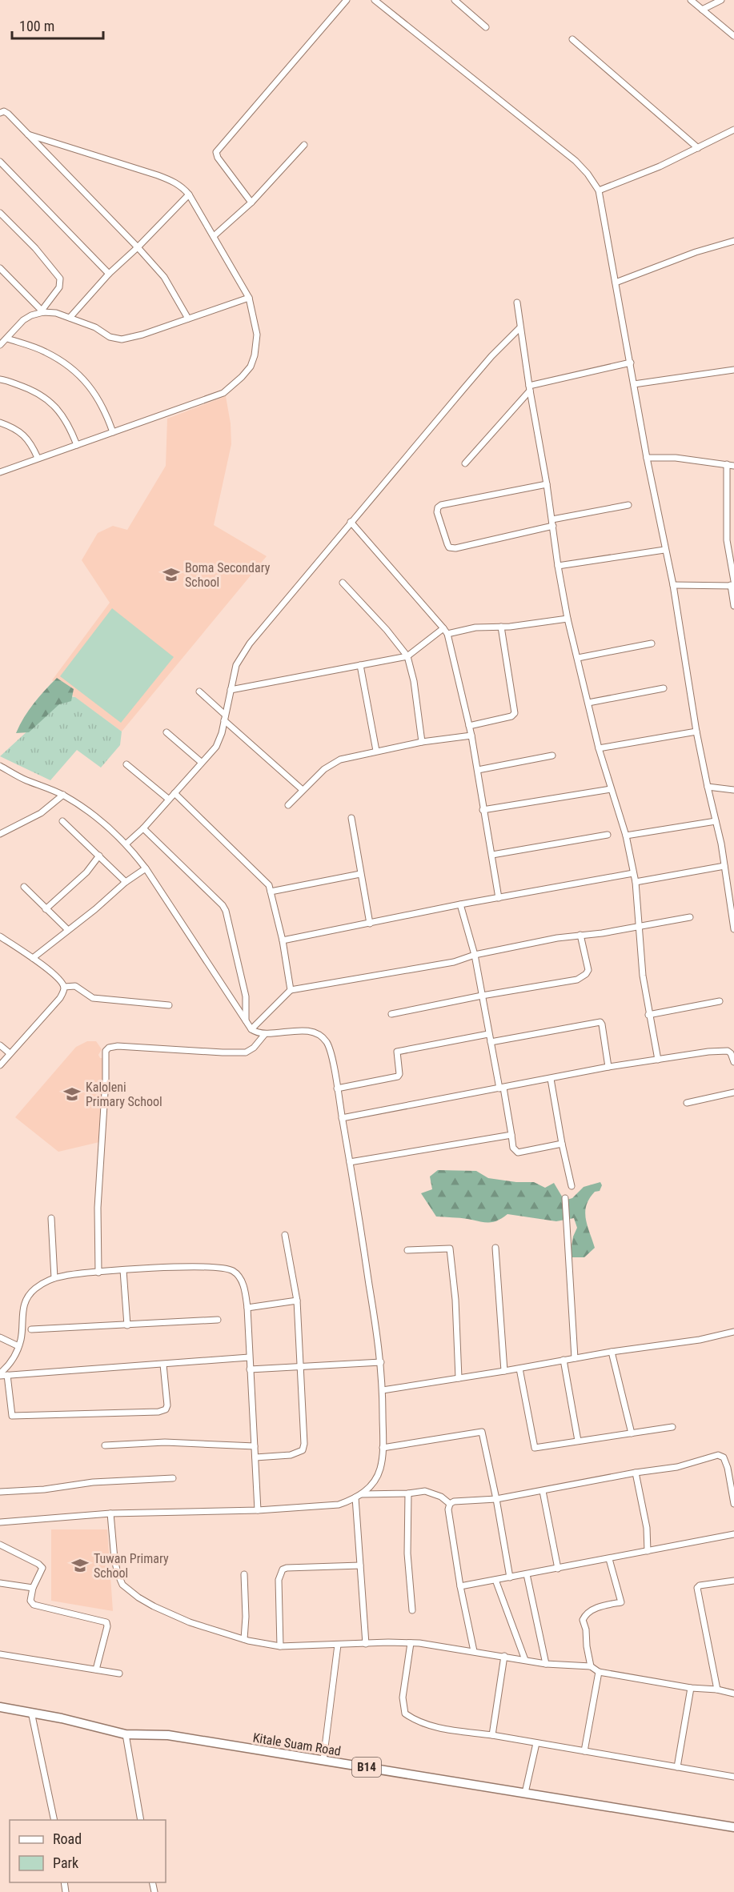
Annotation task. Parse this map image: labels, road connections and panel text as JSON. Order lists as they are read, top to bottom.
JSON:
{
  "streets": {
    "highway": ["Kitale Suam Road", "B14"]
  },
  "places": {
    "school or university": ["Boma Secondary School", "Kaloleni Primary School", "Tuwan Primary School"]
  },
  "legend": ["Road", "Park"],
  "scale_bar": "100 m"
}
